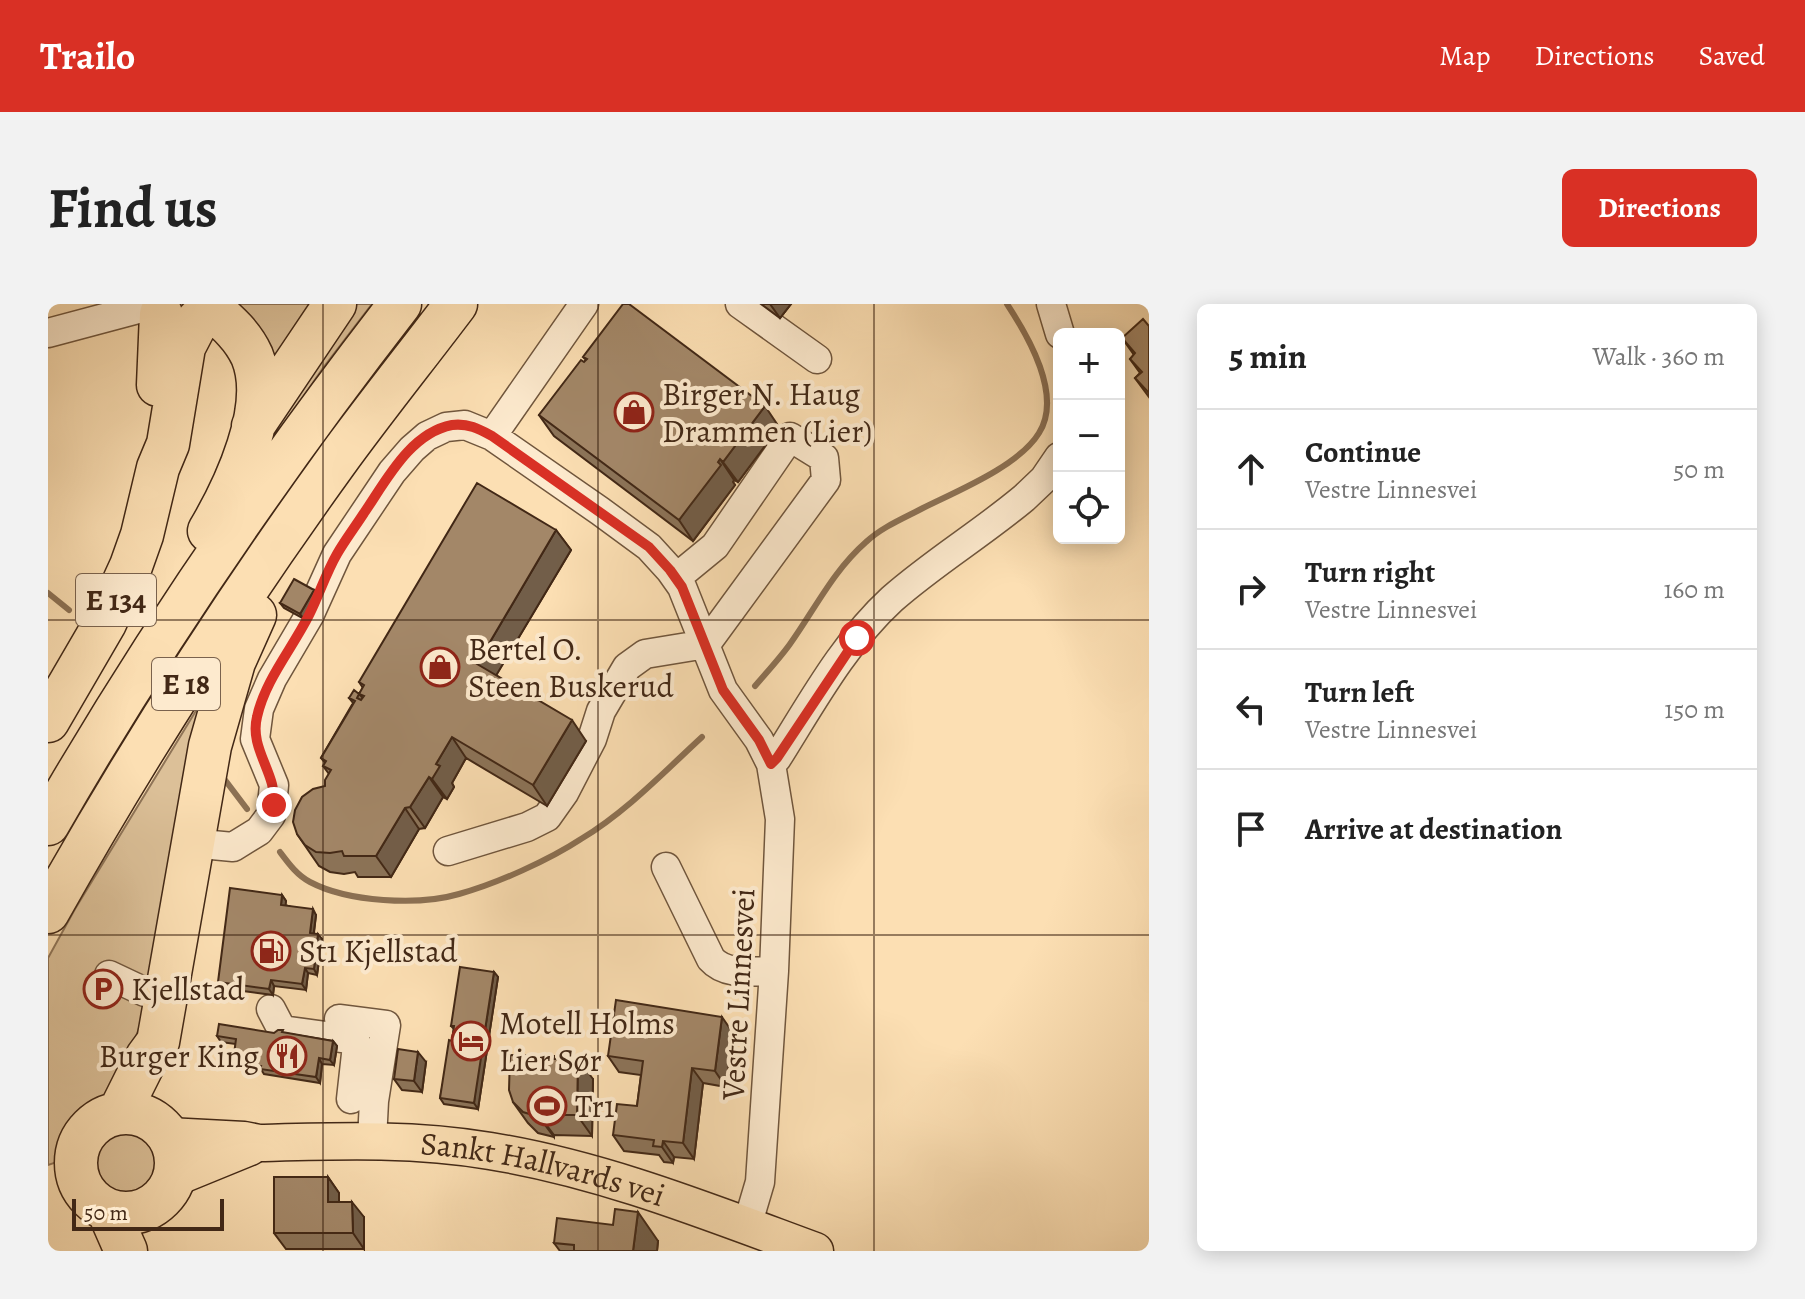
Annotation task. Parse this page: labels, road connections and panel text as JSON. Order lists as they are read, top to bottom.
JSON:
{
  "streets": {
    "highway": ["E 134", "E 18"],
    "main road": ["Sankt Hallvards vei"],
    "street": ["Vestre Linnesvei"]
  },
  "crossings": [
    ["E 134", "E 18"],
    ["E 18", "Vestre Linnesvei"],
    ["E 18", "Sankt Hallvards vei"],
    ["Vestre Linnesvei", "Sankt Hallvards vei"]
  ],
  "places": {
    "shop": ["Birger N. Haug Drammen (Lier)", "Bertel O. Steen Buskerud"],
    "fuel station": ["St1 Kjellstad"],
    "parking": ["Kjellstad"],
    "hotel": ["Motell Holms Lier Sør"],
    "restaurant": ["Burger King"],
    "sports": ["Tr1"]
  },
  "scale_bar": "50 m",
  "page": {
    "header": "Trailo",
    "nav": ["Map", "Directions", "Saved"],
    "buttons": "Directions",
    "title": "Find us",
    "heading": ["5 min", "Walk · 360 m"],
    "map_buttons": ["+", "−"],
    "list": [
      ["Continue", "Vestre Linnesvei", "50 m"],
      ["Turn right", "Vestre Linnesvei", "160 m"],
      ["Turn left", "Vestre Linnesvei", "150 m"],
      "Arrive at destination"
    ],
    "scale": "50 m"
  }
}
